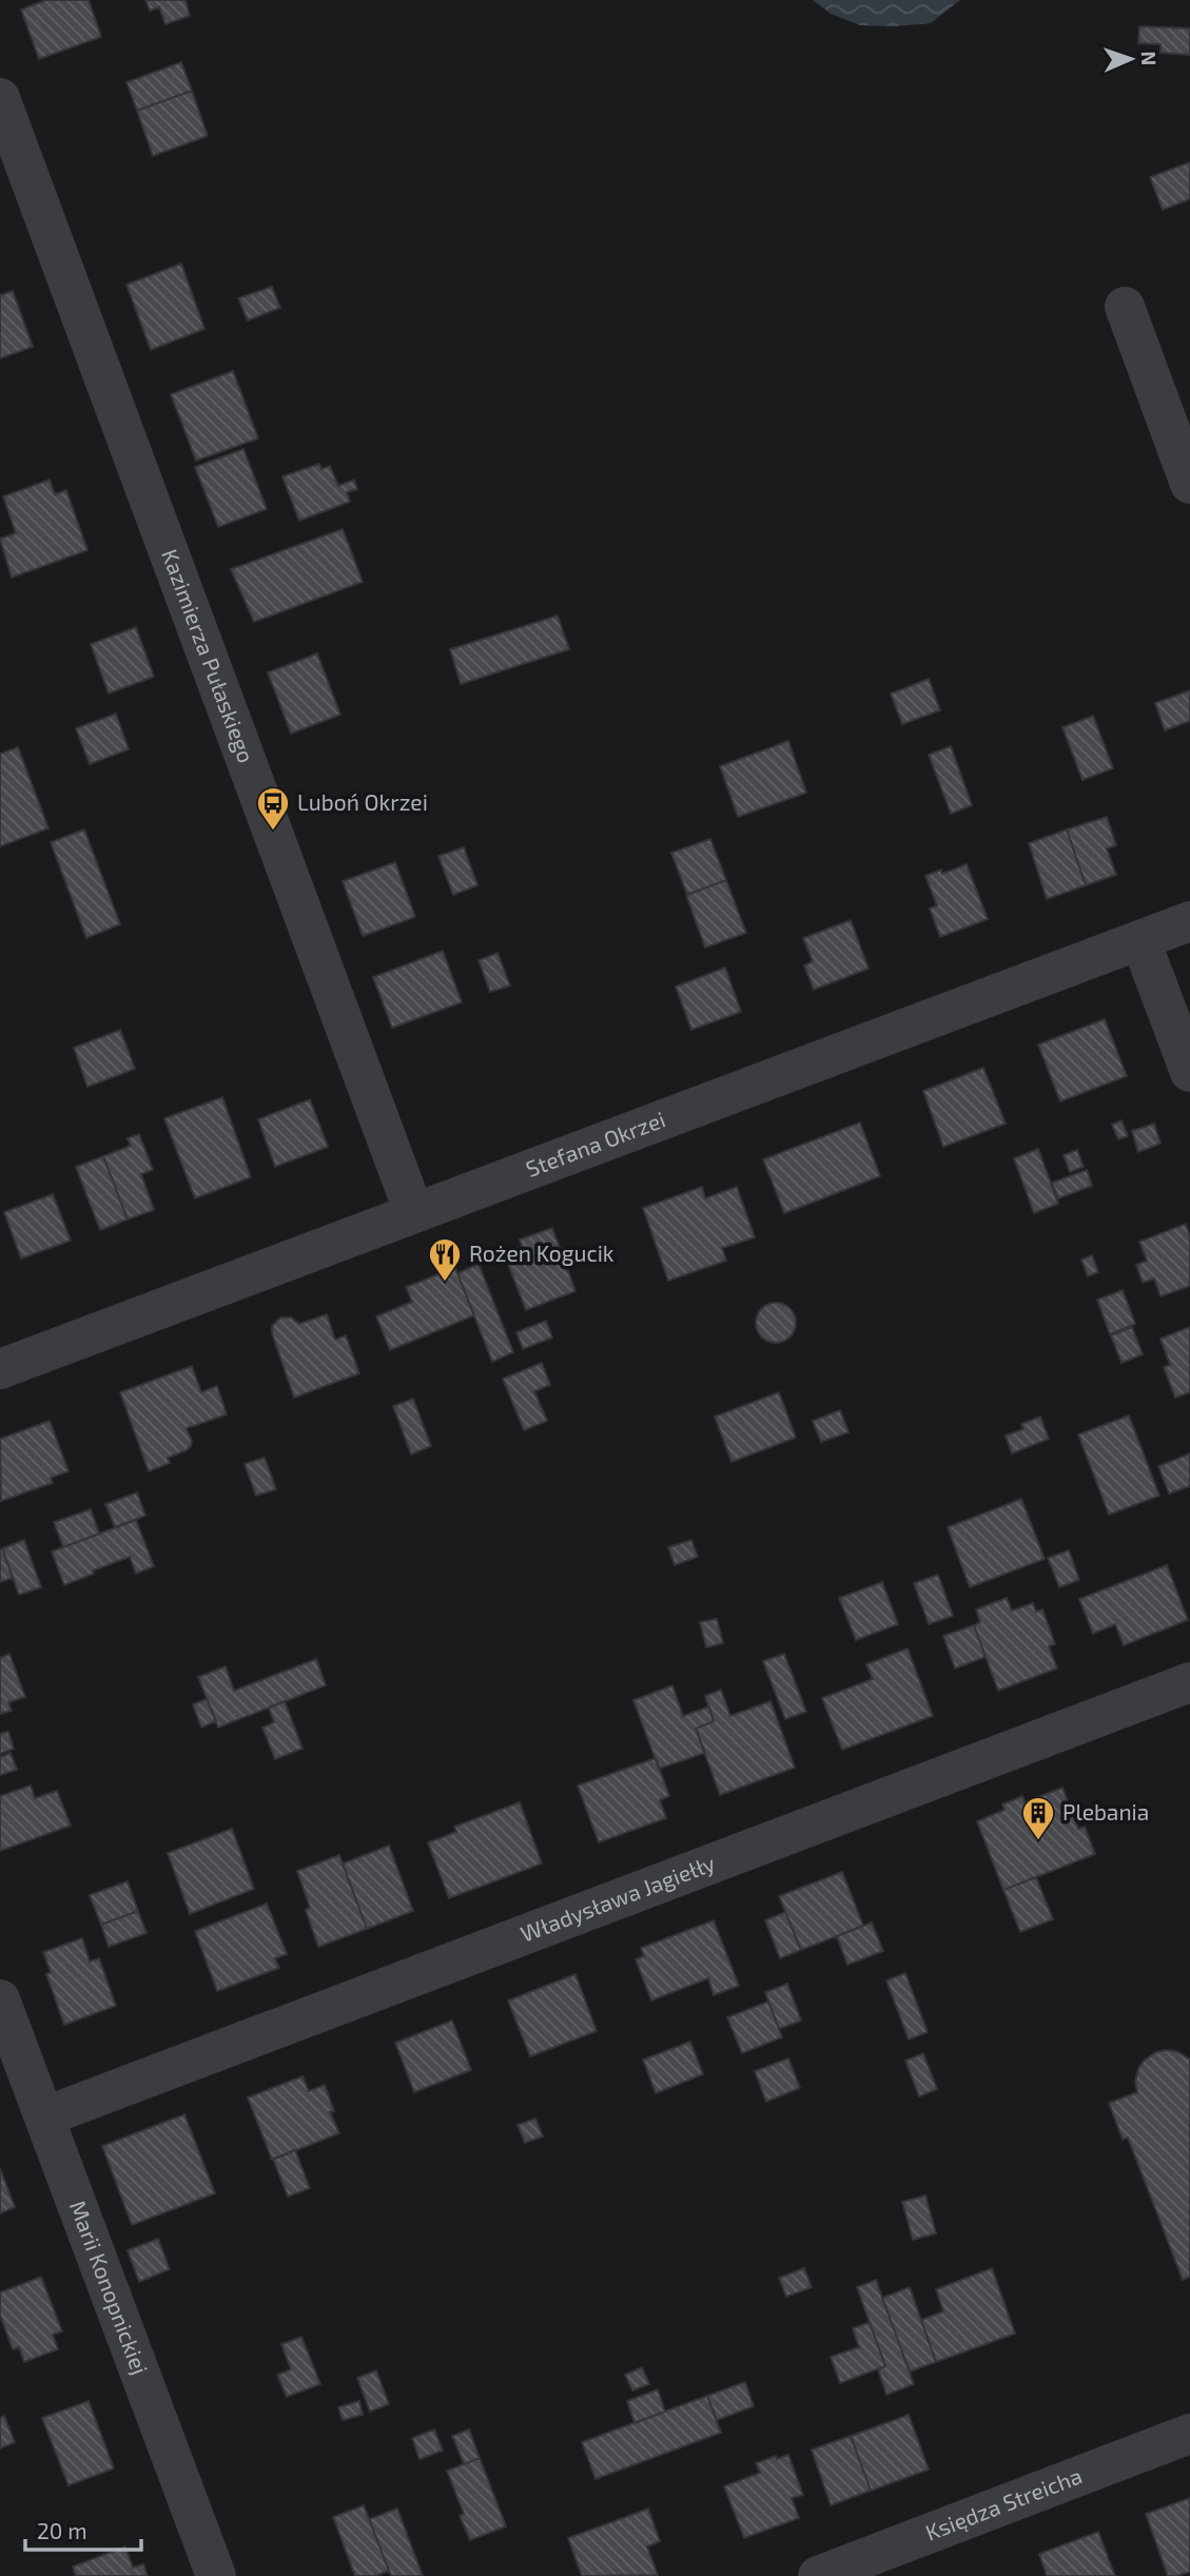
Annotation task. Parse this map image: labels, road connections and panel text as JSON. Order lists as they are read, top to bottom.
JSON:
{
  "streets": {
    "street": [
      "Kazimierza Pułaskiego",
      "Stefana Okrzei",
      "Władysława Jagiełły",
      "Marii Konopnickiej",
      "Księdza Streicha"
    ]
  },
  "crossings": [
    ["Kazimierza Pułaskiego", "Stefana Okrzei"],
    ["Władysława Jagiełły", "Marii Konopnickiej"]
  ],
  "places": {
    "bus stop": ["Luboń Okrzei"],
    "restaurant": ["Rożen Kogucik"],
    "building": ["Plebania"]
  },
  "scale_bar": "20 m",
  "north": "right"
}
